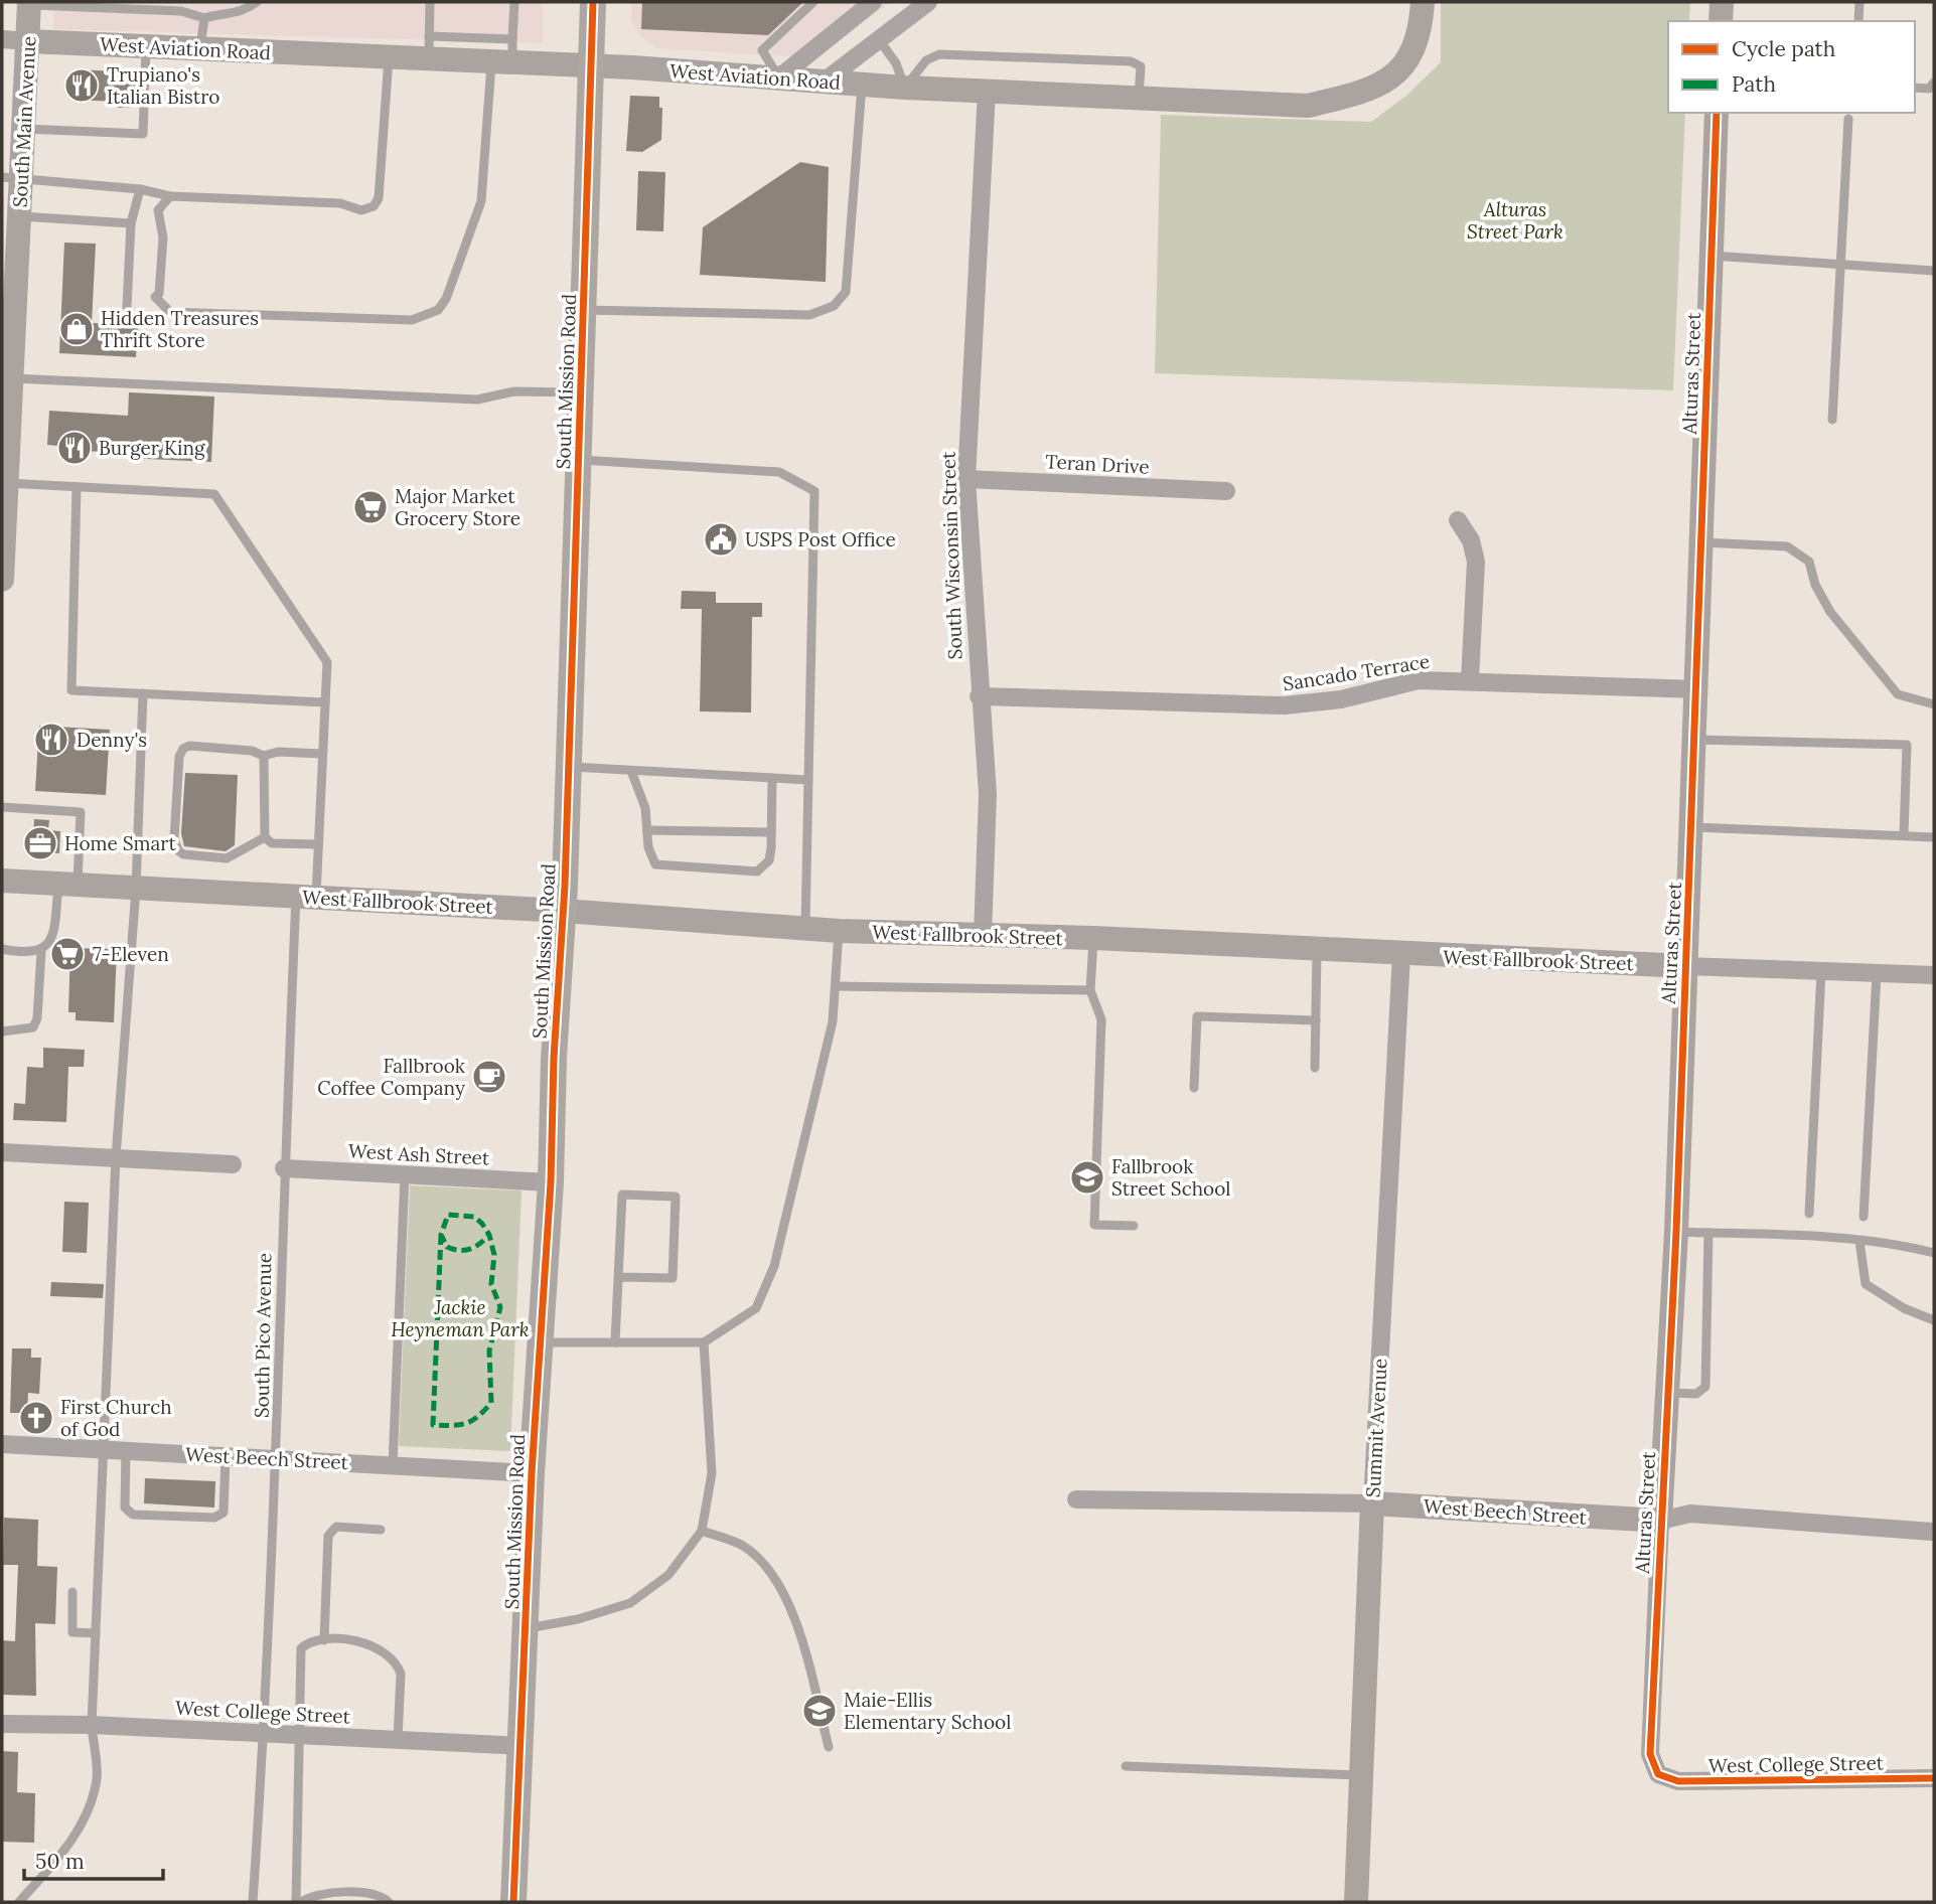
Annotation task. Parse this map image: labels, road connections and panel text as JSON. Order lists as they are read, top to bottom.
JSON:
{
  "streets": {
    "main road": ["South Mission Road"],
    "street": [
      "West Aviation Road",
      "South Main Avenue",
      "Alturas Street",
      "Teran Drive",
      "South Wisconsin Street",
      "Sancado Terrace",
      "West Fallbrook Street",
      "West Ash Street",
      "Summit Avenue",
      "West Beech Street",
      "West College Street"
    ],
    "lane": ["South Pico Avenue"]
  },
  "crossings": [
    ["West Aviation Road", "South Main Avenue"],
    ["West Aviation Road", "South Mission Road"],
    ["West Aviation Road", "South Wisconsin Street"],
    ["Alturas Street", "Sancado Terrace"],
    ["Alturas Street", "West Fallbrook Street"],
    ["Alturas Street", "West Beech Street"],
    ["Alturas Street", "West College Street"],
    ["South Mission Road", "West Fallbrook Street"],
    ["South Mission Road", "West Ash Street"],
    ["South Mission Road", "West Beech Street"],
    ["South Mission Road", "West College Street"],
    ["Teran Drive", "South Wisconsin Street"],
    ["South Wisconsin Street", "Sancado Terrace"],
    ["South Wisconsin Street", "West Fallbrook Street"],
    ["West Fallbrook Street", "South Pico Avenue"],
    ["West Fallbrook Street", "Summit Avenue"],
    ["West Ash Street", "South Pico Avenue"],
    ["South Pico Avenue", "West Beech Street"],
    ["South Pico Avenue", "West College Street"],
    ["Summit Avenue", "West Beech Street"]
  ],
  "parks": ["Alturas Street Park", "Jackie Heyneman Park"],
  "places": {
    "restaurant": ["Trupiano's Italian Bistro", "Burger King", "Denny's"],
    "shop": ["Hidden Treasures Thrift Store"],
    "supermarket": ["Major Market Grocery Store", "7-Eleven"],
    "public building": ["USPS Post Office"],
    "office": ["Home Smart"],
    "cafe": ["Fallbrook Coffee Company"],
    "school or university": ["Fallbrook Street School", "Maie-Ellis Elementary School"],
    "church": ["First Church of God"]
  },
  "legend": ["Cycle path", "Path"],
  "scale_bar": "50 m"
}
